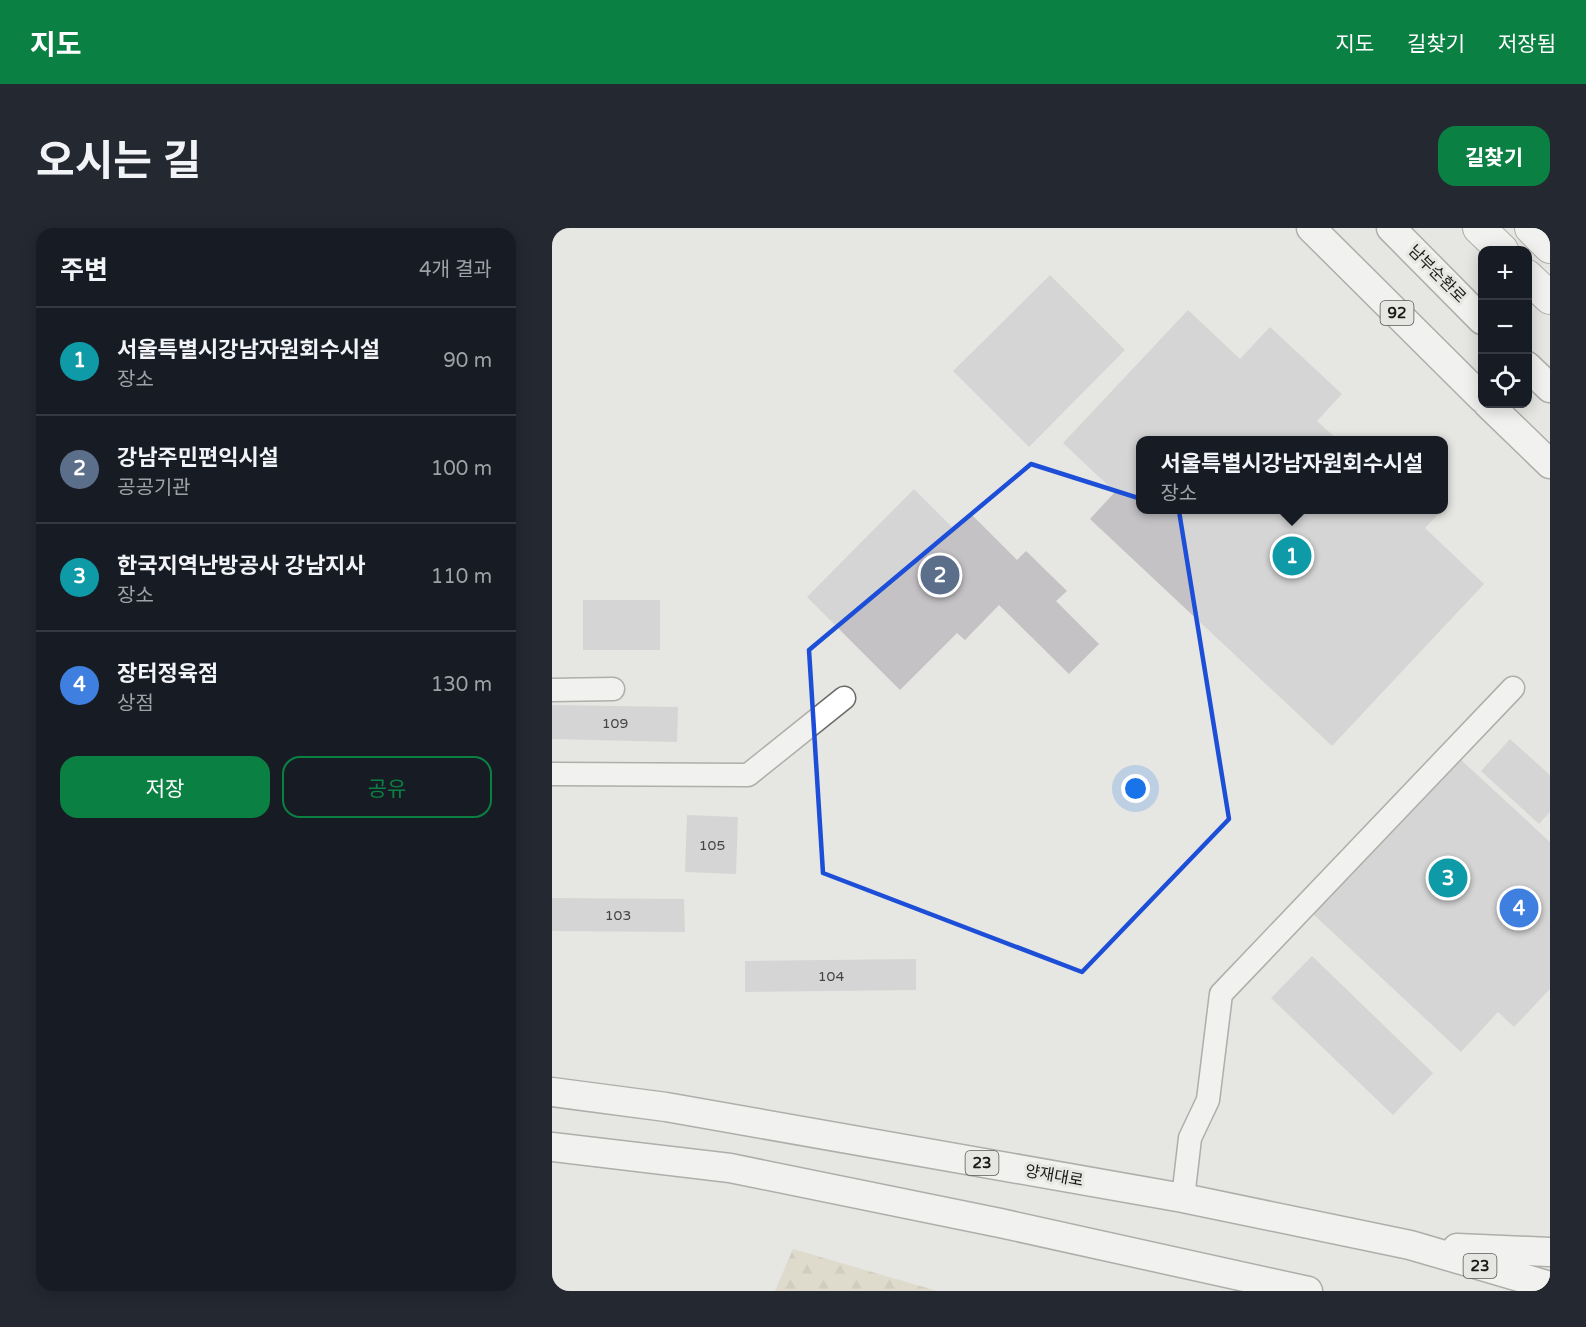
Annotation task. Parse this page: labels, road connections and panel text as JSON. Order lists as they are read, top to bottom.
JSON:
{
  "streets": {
    "main road": [
      "남부순환로",
      "92",
      "23",
      "양재대로"
    ]
  },
  "house_numbers": [
    "109",
    "105",
    "103",
    "104"
  ],
  "page": {
    "header": "지도",
    "nav": ["지도", "길찾기", "저장됨"],
    "title": "오시는 길",
    "buttons": [
      "길찾기",
      ["저장", "공유"]
    ],
    "heading": ["주변", "4개 결과"],
    "map_buttons": ["+", "−"],
    "list": [
      {
        "mark": "1",
        "name": "서울특별시강남자원회수시설",
        "note": "장소",
        "value": "90 m"
      },
      {
        "mark": "2",
        "name": "강남주민편익시설",
        "note": "공공기관",
        "value": "100 m"
      },
      {
        "mark": "3",
        "name": "한국지역난방공사 강남지사",
        "note": "장소",
        "value": "110 m"
      },
      {
        "mark": "4",
        "name": "장터정육점",
        "note": "상점",
        "value": "130 m"
      }
    ],
    "popup": ["서울특별시강남자원회수시설", "장소"],
    "pins": [
      "1",
      "2",
      "3",
      "4"
    ]
  }
}
